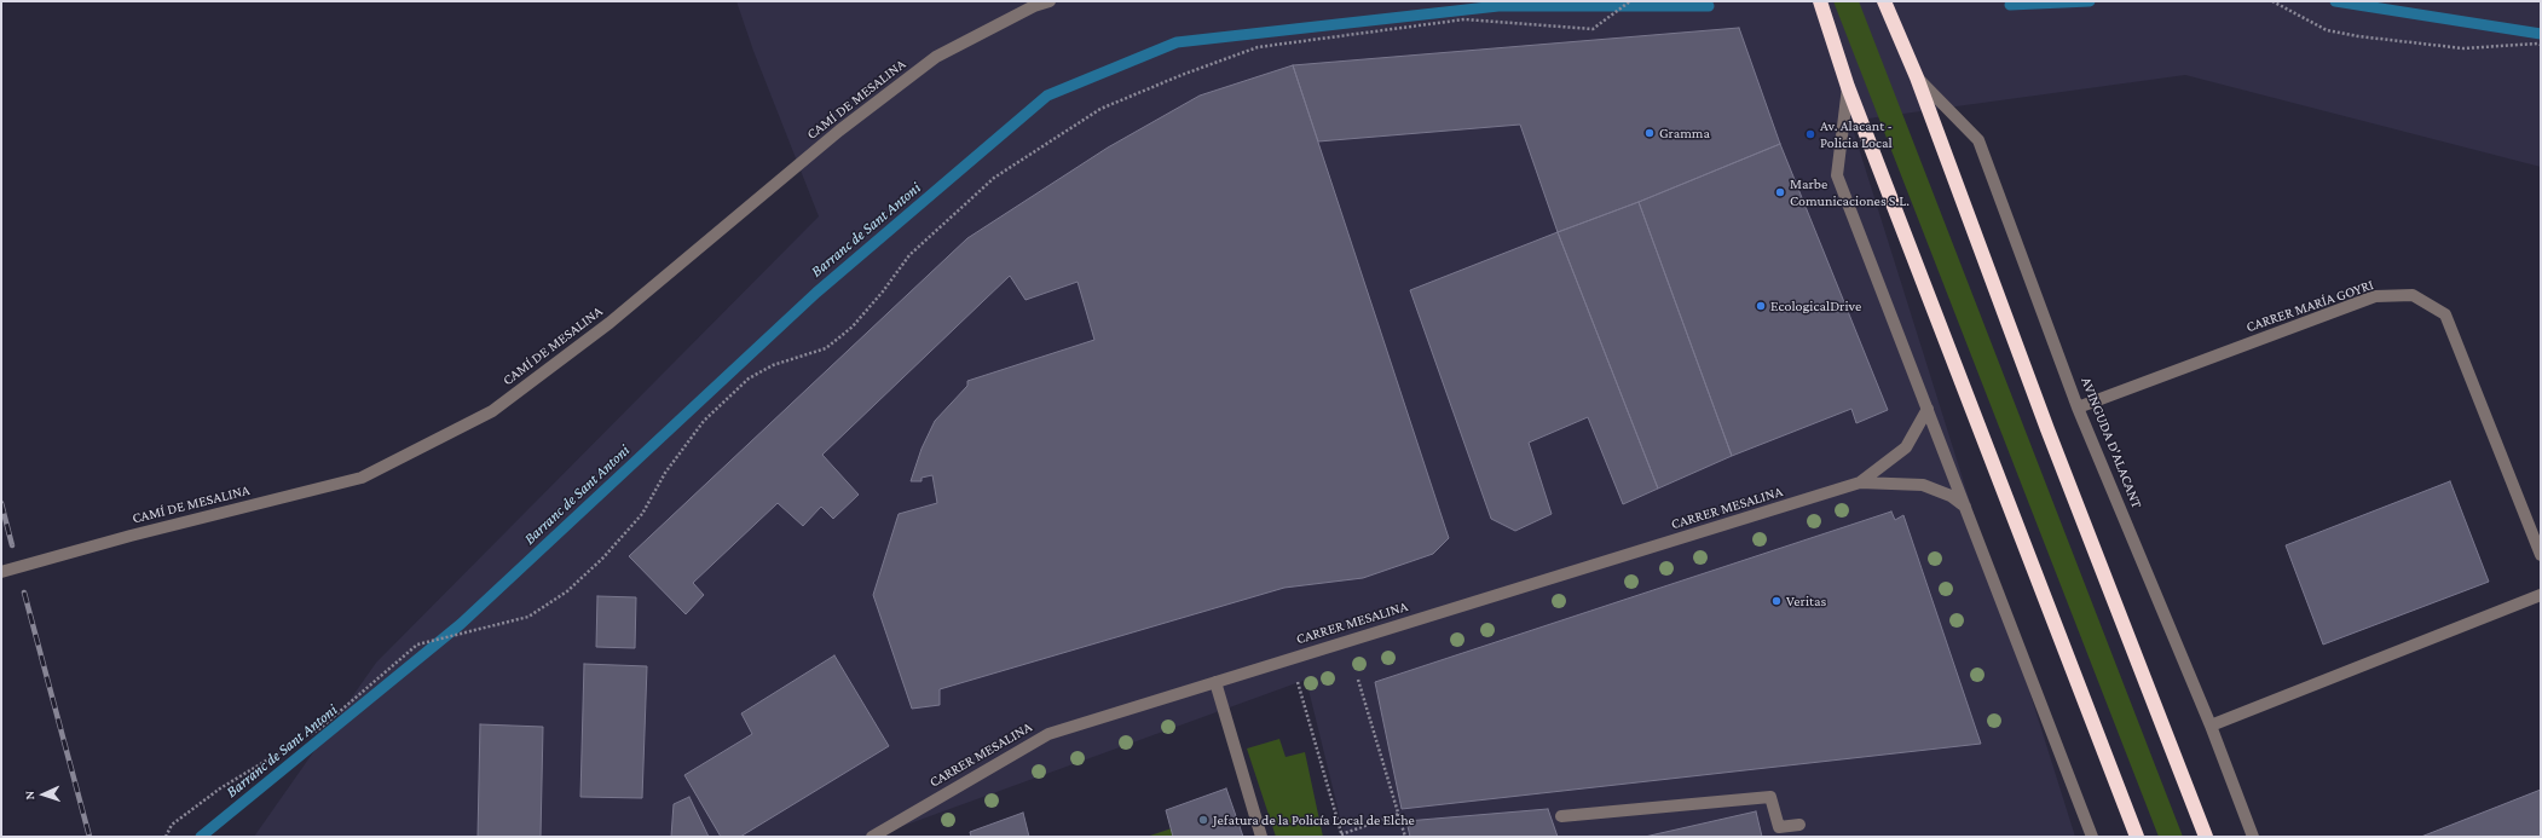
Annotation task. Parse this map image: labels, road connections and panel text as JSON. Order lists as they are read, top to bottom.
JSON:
{
  "streets": {
    "highway": ["AVINGUDA D'ALACANT"],
    "street": ["CAMÍ DE MESALINA", "CARRER MARÍA GOYRI", "CARRER MESALINA"]
  },
  "crossings": [
    ["CARRER MARÍA GOYRI", "AVINGUDA D'ALACANT"]
  ],
  "water": ["Barranc de Sant Antoni"],
  "places": [
    "Gramma",
    "Av. Alacant - Policia Local",
    "Marbe Comunicaciones S.L.",
    "EcologicalDrive",
    "Veritas",
    "Jefatura de la Policía Local de Elche"
  ],
  "north": "left"
}
